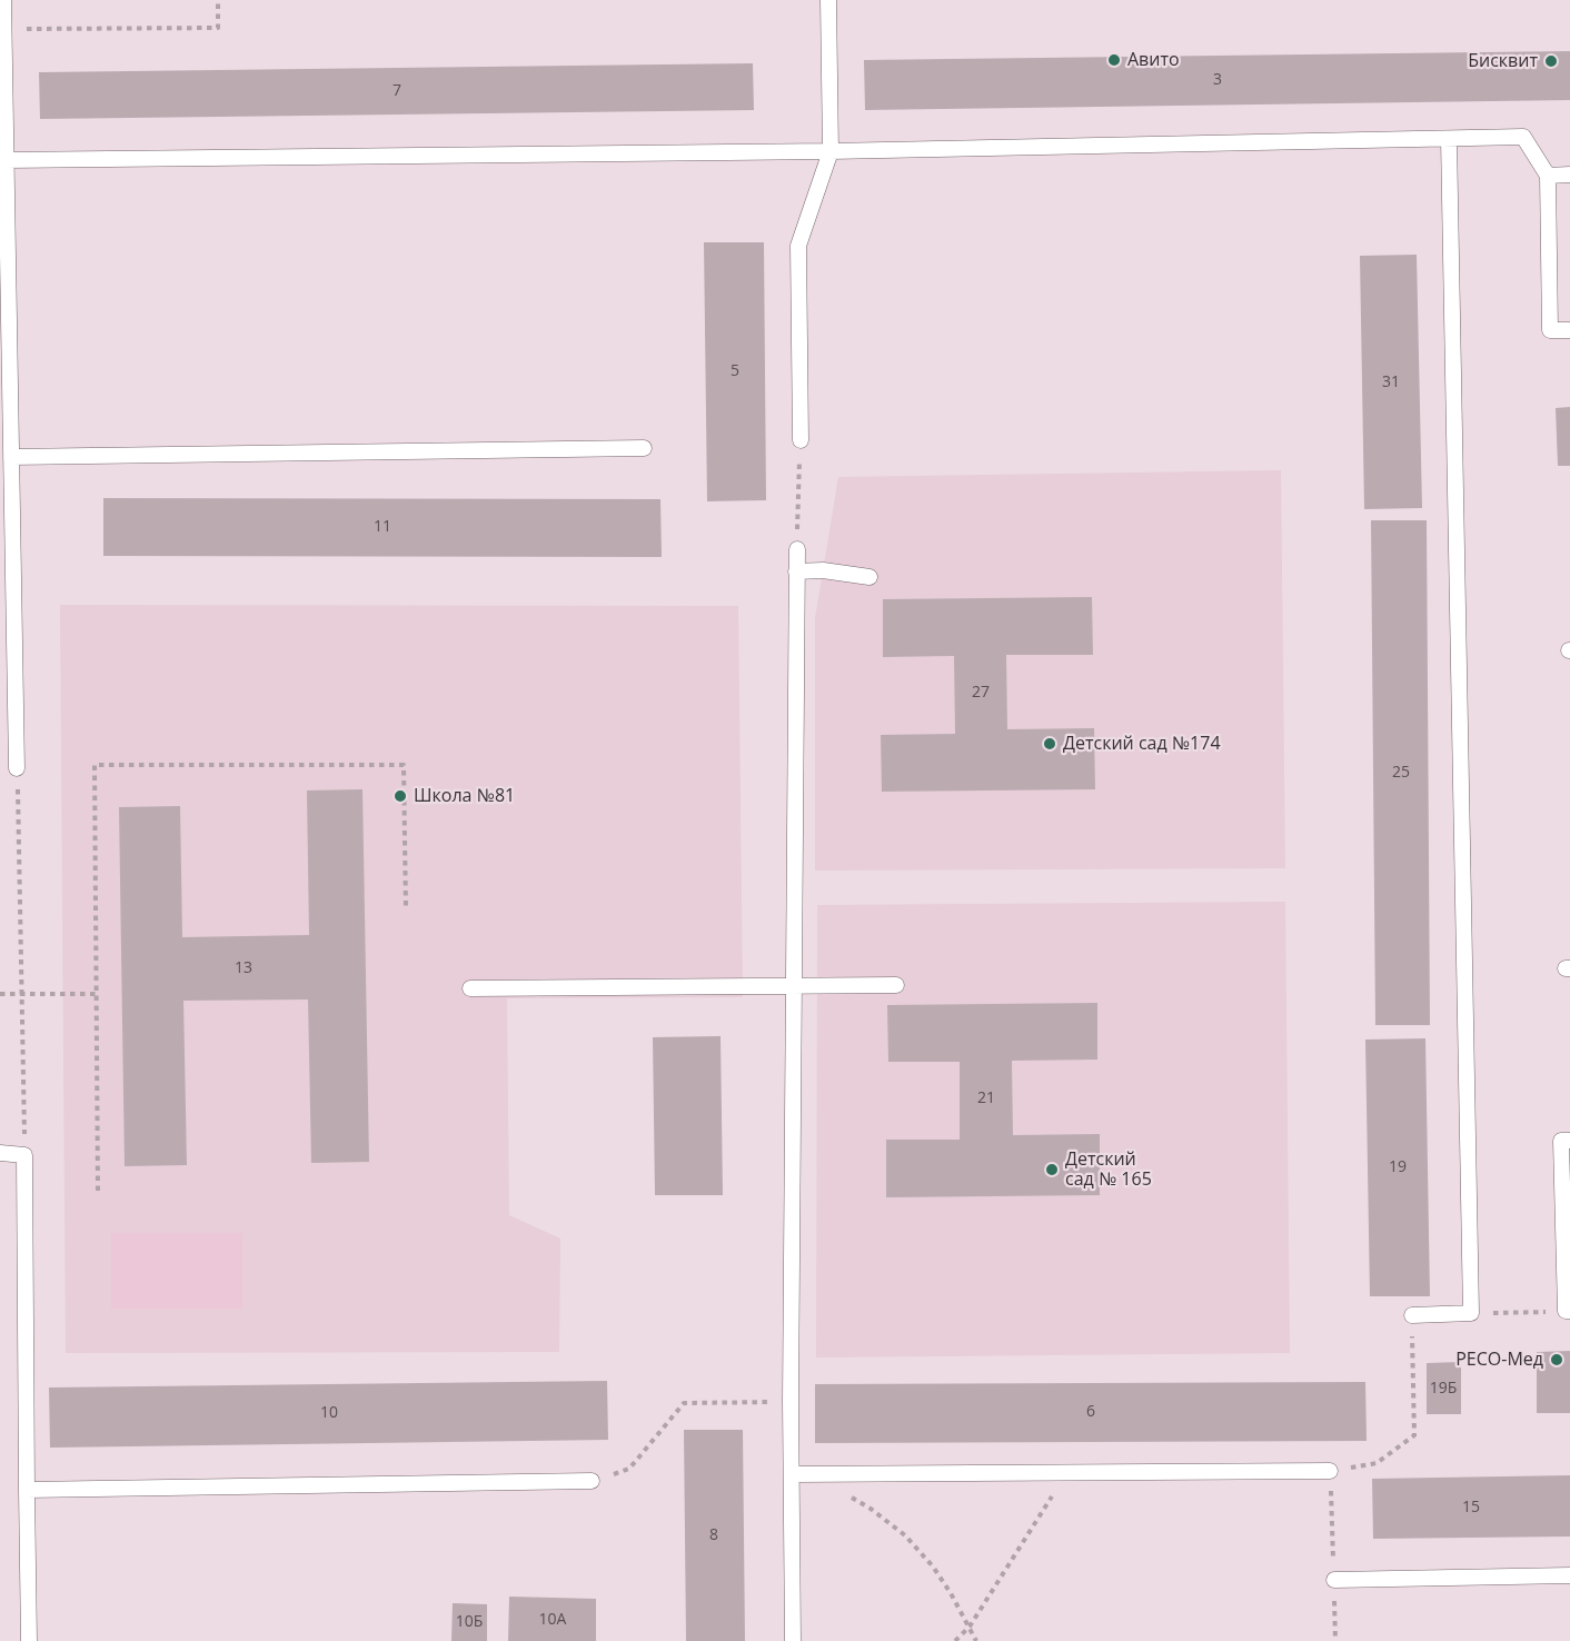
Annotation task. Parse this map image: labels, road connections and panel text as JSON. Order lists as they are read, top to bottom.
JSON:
{
  "places": [
    "Авито",
    "Бисквит",
    "Детский сад №174",
    "Школа №81",
    "Детский сад № 165",
    "РЕСО-Мед"
  ],
  "house_numbers": [
    "3",
    "7",
    "5",
    "31",
    "11",
    "27",
    "25",
    "13",
    "21",
    "19",
    "19Б",
    "6",
    "10",
    "15",
    "8",
    "10А",
    "10Б"
  ]
}
